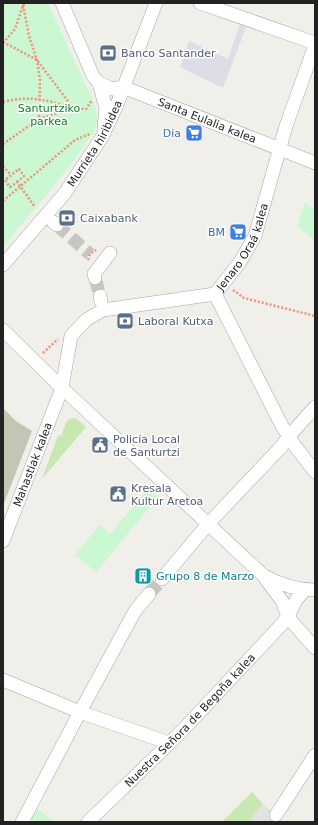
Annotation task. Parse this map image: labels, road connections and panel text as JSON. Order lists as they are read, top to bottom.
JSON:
{
  "streets": {
    "street": [
      "Santa Eulalia kalea",
      "Murrieta hiribidea",
      "Jenaro Oraá kalea",
      "Mahastiak kalea",
      "Nuestra Señora de Begoña kalea"
    ]
  },
  "crossings": [
    ["Santa Eulalia kalea", "Murrieta hiribidea"],
    ["Santa Eulalia kalea", "Jenaro Oraá kalea"],
    ["Jenaro Oraá kalea", "Mahastiak kalea"]
  ],
  "parks": ["Santurtziko parkea"],
  "places": {
    "bank": ["Banco Santander", "Caixabank", "Laboral Kutxa"],
    "supermarket": ["Dia", "BM"],
    "public building": ["Policía Local de Santurtzi", "Kresala Kultur Aretoa"],
    "building": ["Grupo 8 de Marzo"]
  }
}
